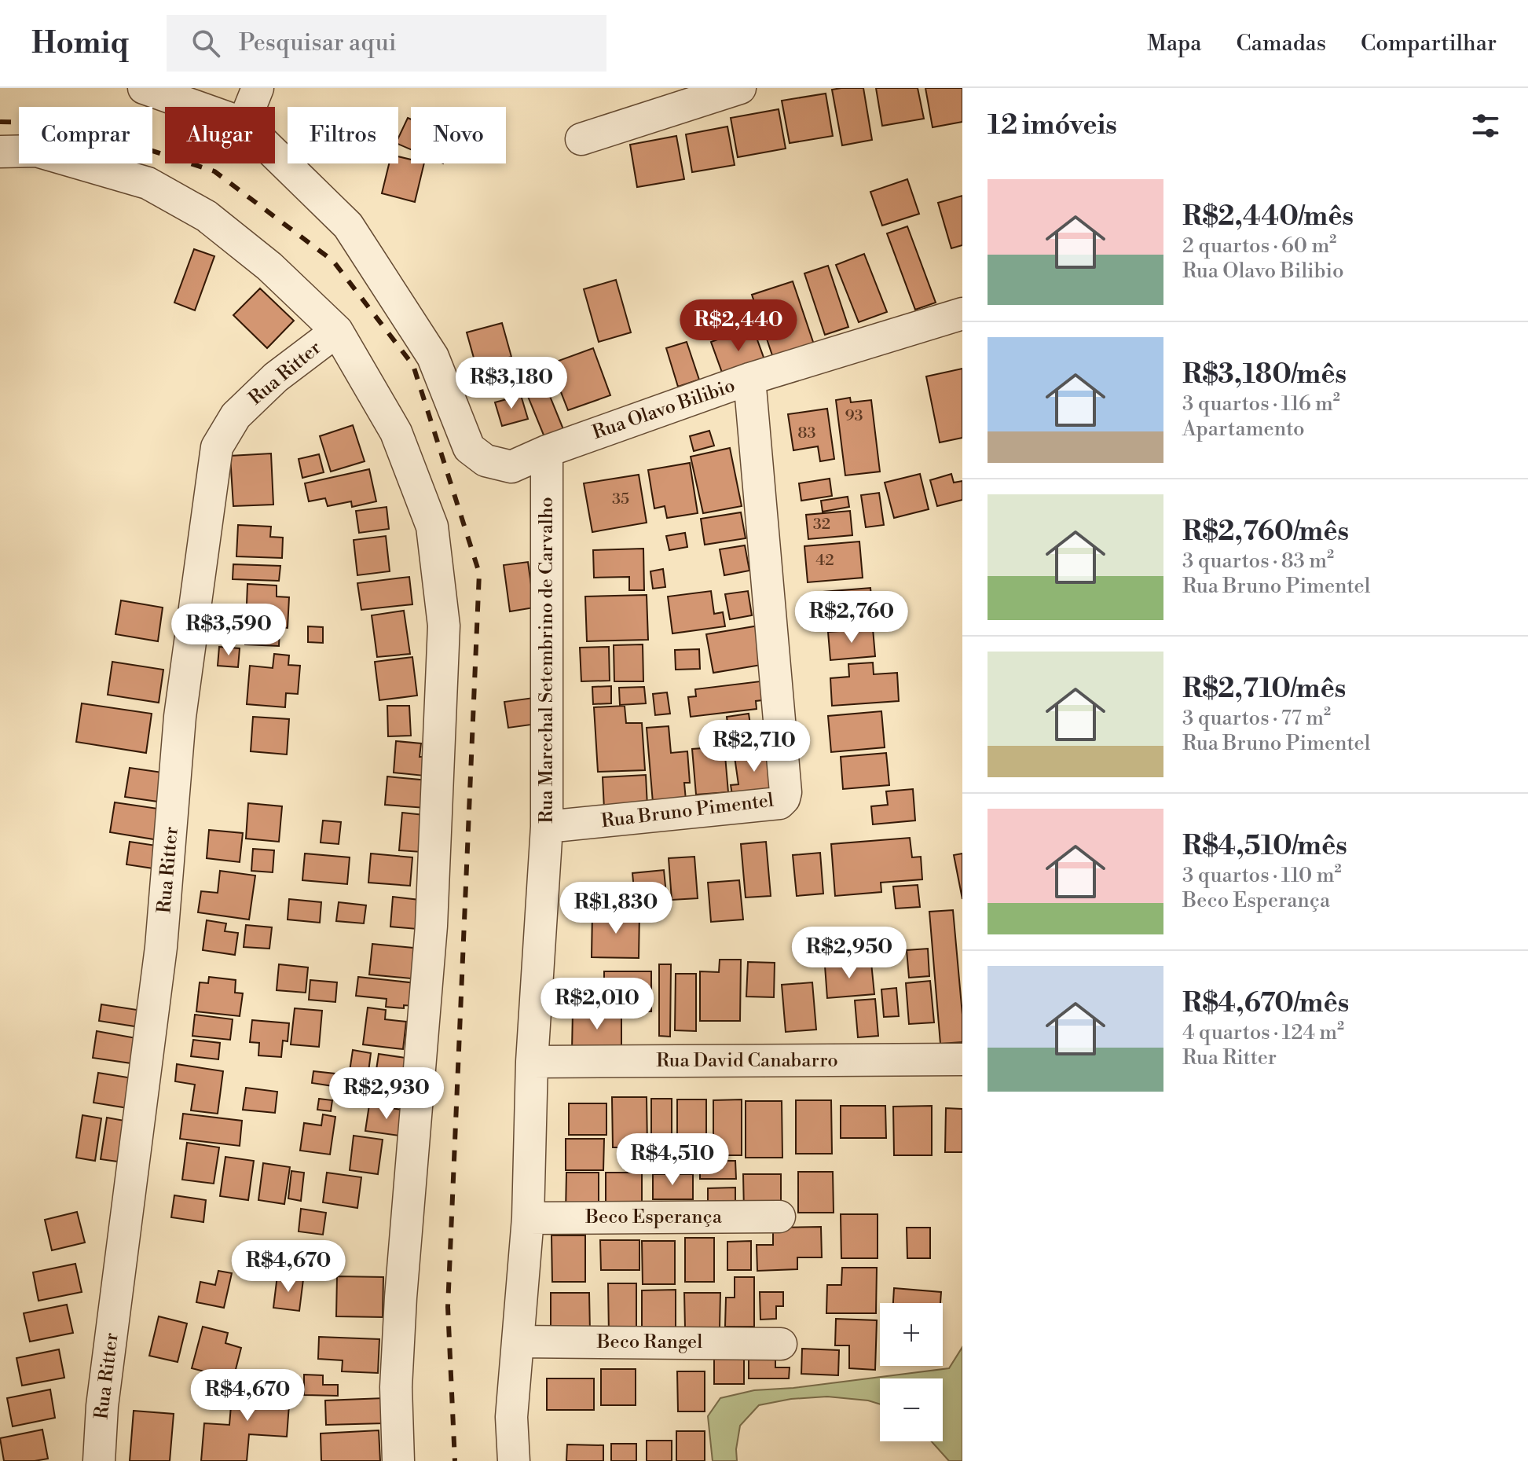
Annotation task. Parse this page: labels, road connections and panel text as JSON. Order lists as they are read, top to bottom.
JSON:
{
  "streets": {
    "street": [
      "Rua Ritter",
      "Rua Olavo Bilibio",
      "Rua Marechal Setembrino de Carvalho",
      "Rua Bruno Pimentel",
      "Rua David Canabarro",
      "Beco Esperança",
      "Beco Rangel"
    ]
  },
  "crossings": [
    ["Rua Olavo Bilibio", "Rua Marechal Setembrino de Carvalho"],
    ["Rua Olavo Bilibio", "Rua Bruno Pimentel"],
    ["Rua Marechal Setembrino de Carvalho", "Rua Bruno Pimentel"],
    ["Rua Marechal Setembrino de Carvalho", "Rua David Canabarro"],
    ["Rua Marechal Setembrino de Carvalho", "Beco Esperança"],
    ["Rua Marechal Setembrino de Carvalho", "Beco Rangel"]
  ],
  "house_numbers": [
    "93",
    "83",
    "35",
    "32",
    "42"
  ],
  "page": {
    "header": "Homiq",
    "search": "Pesquisar aqui",
    "nav": ["Mapa", "Camadas", "Compartilhar"],
    "heading": "12 imóveis",
    "chip": [
      "Comprar",
      "Alugar",
      "Filtros",
      "Novo"
    ],
    "list": [
      {
        "name": "R$2,440/mês",
        "note": "2 quartos · 60 m² · Rua Olavo Bilibio"
      },
      {
        "name": "R$3,180/mês",
        "note": "3 quartos · 116 m² · Apartamento"
      },
      {
        "name": "R$2,760/mês",
        "note": "3 quartos · 83 m² · Rua Bruno Pimentel"
      },
      {
        "name": "R$2,710/mês",
        "note": "3 quartos · 77 m² · Rua Bruno Pimentel"
      },
      {
        "name": "R$4,510/mês",
        "note": "3 quartos · 110 m² · Beco Esperança"
      },
      {
        "name": "R$4,670/mês",
        "note": "4 quartos · 124 m² · Rua Ritter"
      }
    ],
    "price": [
      "R$2,440",
      "R$3,180",
      "R$2,760",
      "R$3,590",
      "R$2,710",
      "R$1,830",
      "R$2,950",
      "R$2,010",
      "R$2,930",
      "R$4,510",
      "R$4,670",
      "R$4,670"
    ],
    "map_buttons": ["+", "−"]
  }
}
